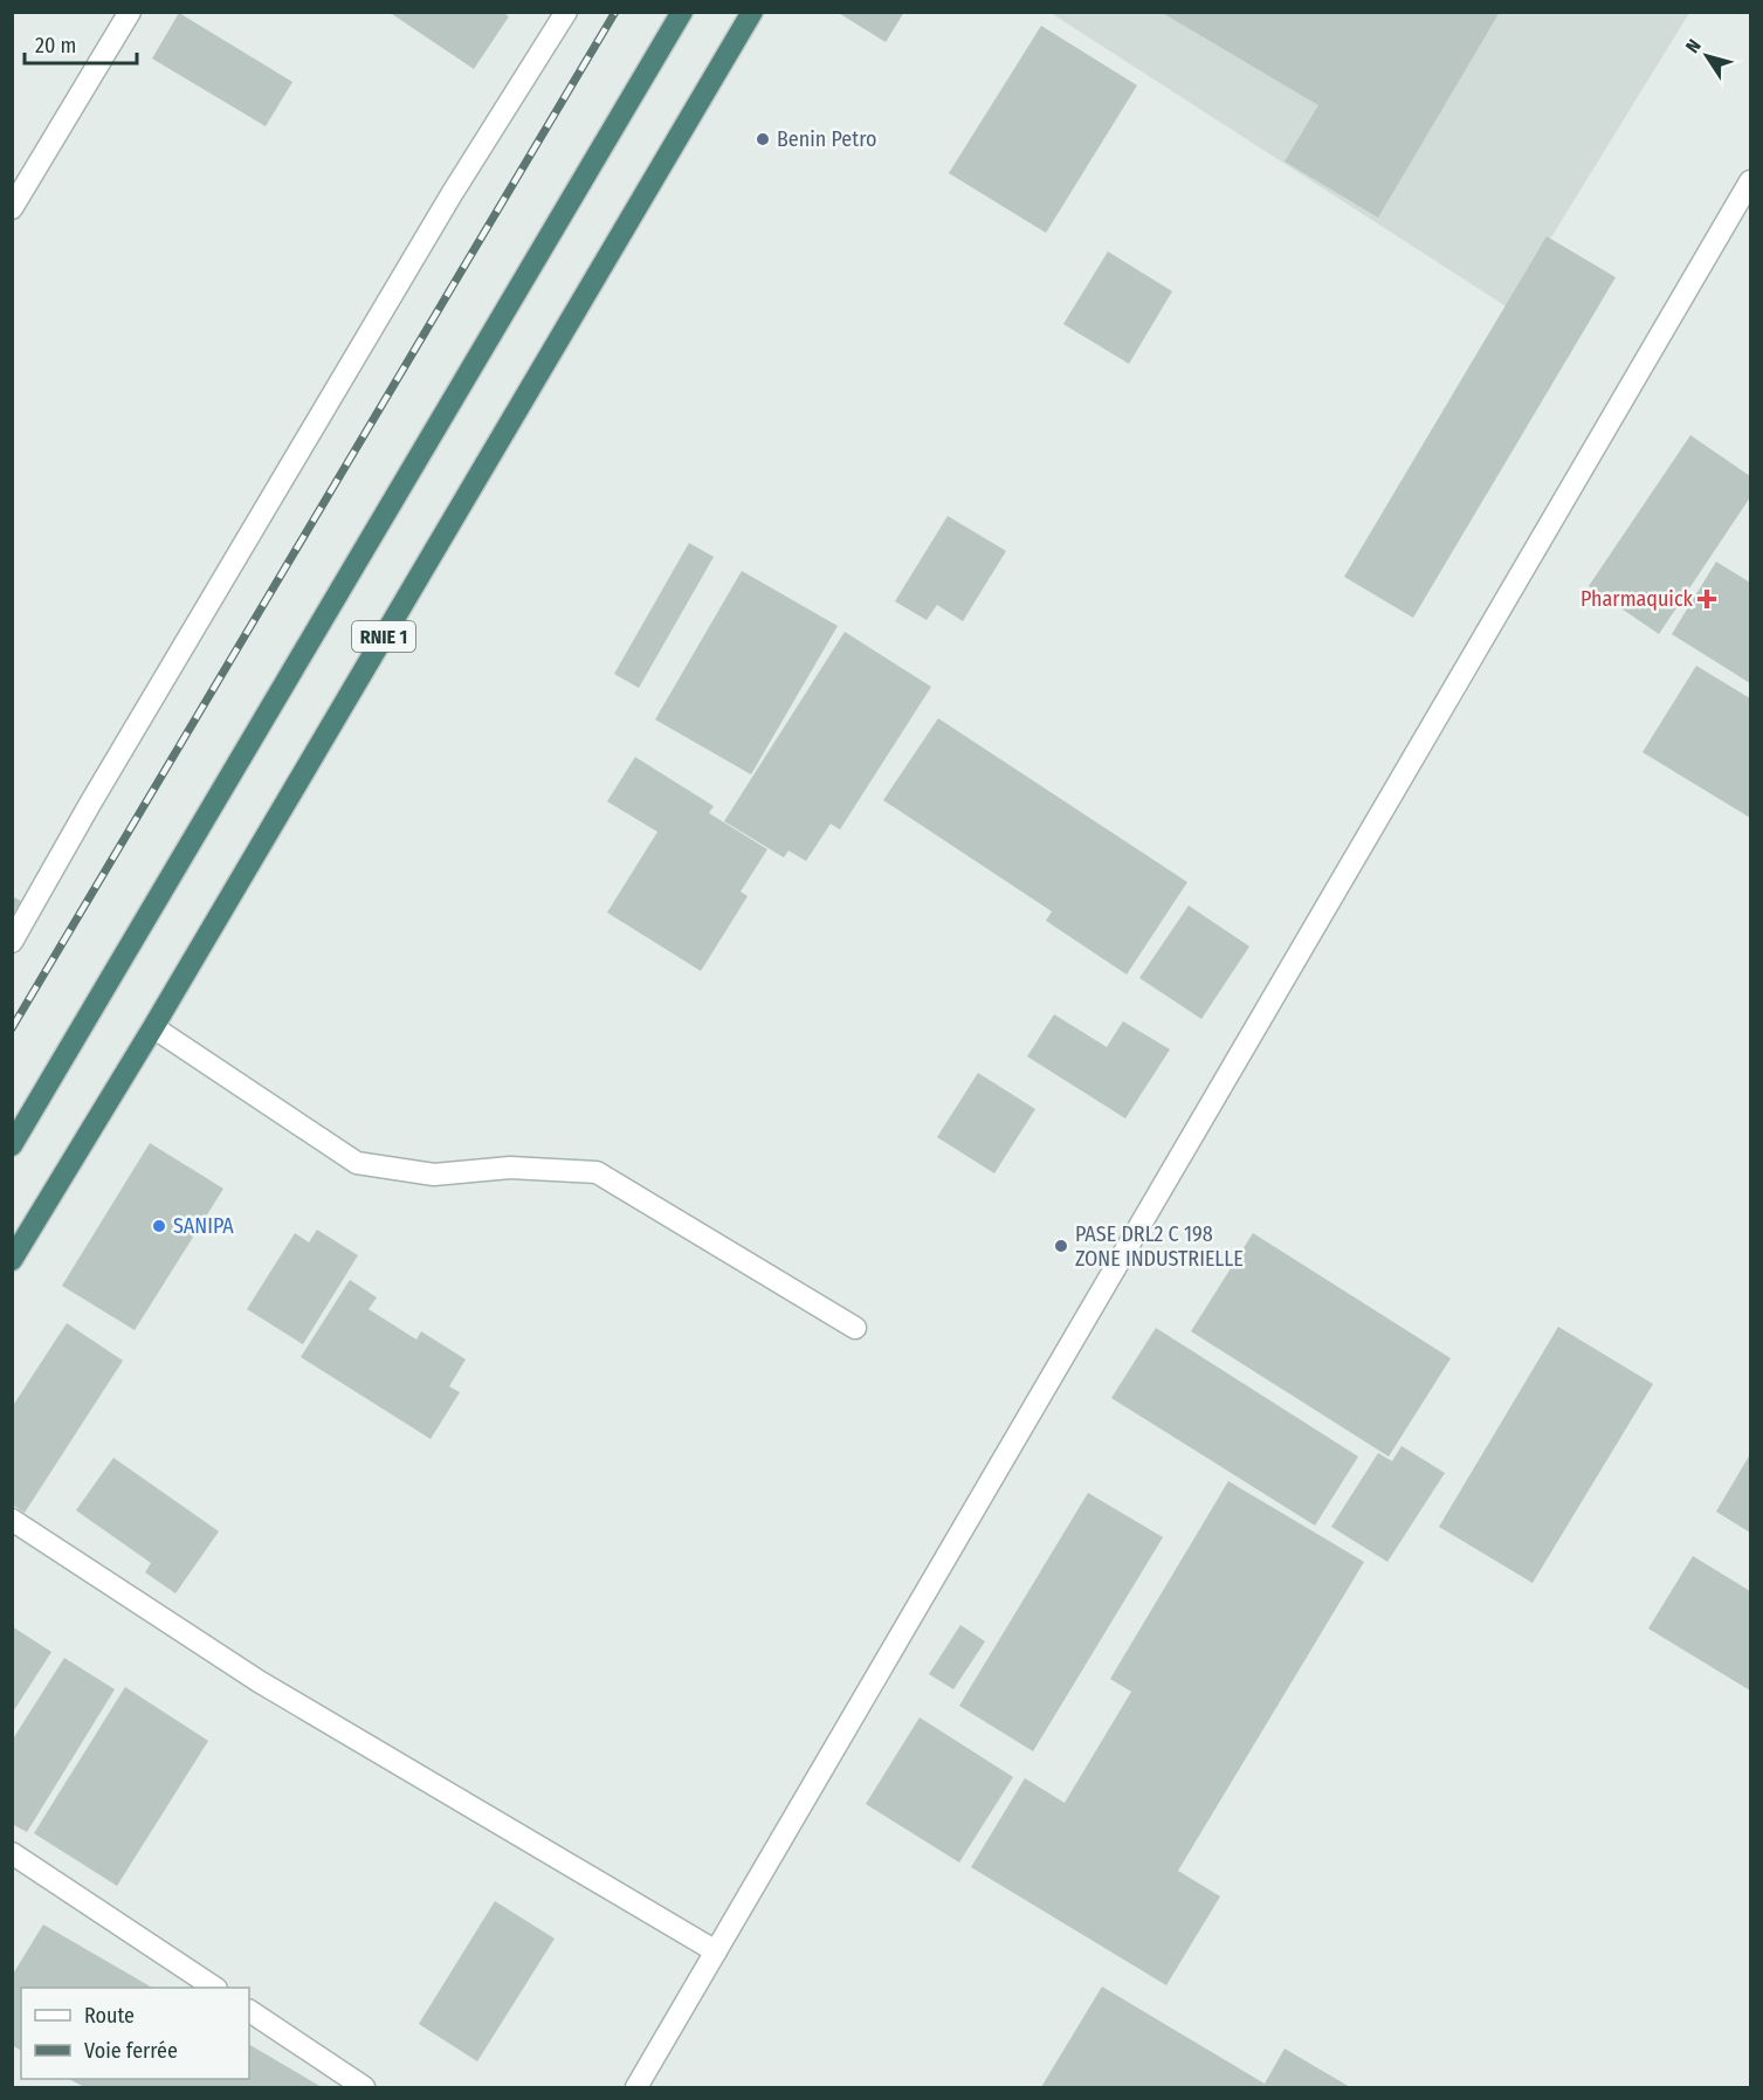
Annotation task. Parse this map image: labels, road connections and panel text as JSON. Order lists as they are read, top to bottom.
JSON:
{
  "streets": {
    "highway": ["RNIE 1"]
  },
  "places": {
    "other": ["Benin Petro", "SANIPA", "PASE DRL2 C 198 ZONE INDUSTRIELLE"],
    "health": ["Pharmaquick"]
  },
  "legend": ["Route", "Voie ferrée"],
  "scale_bar": "20 m",
  "north": "top left"
}
